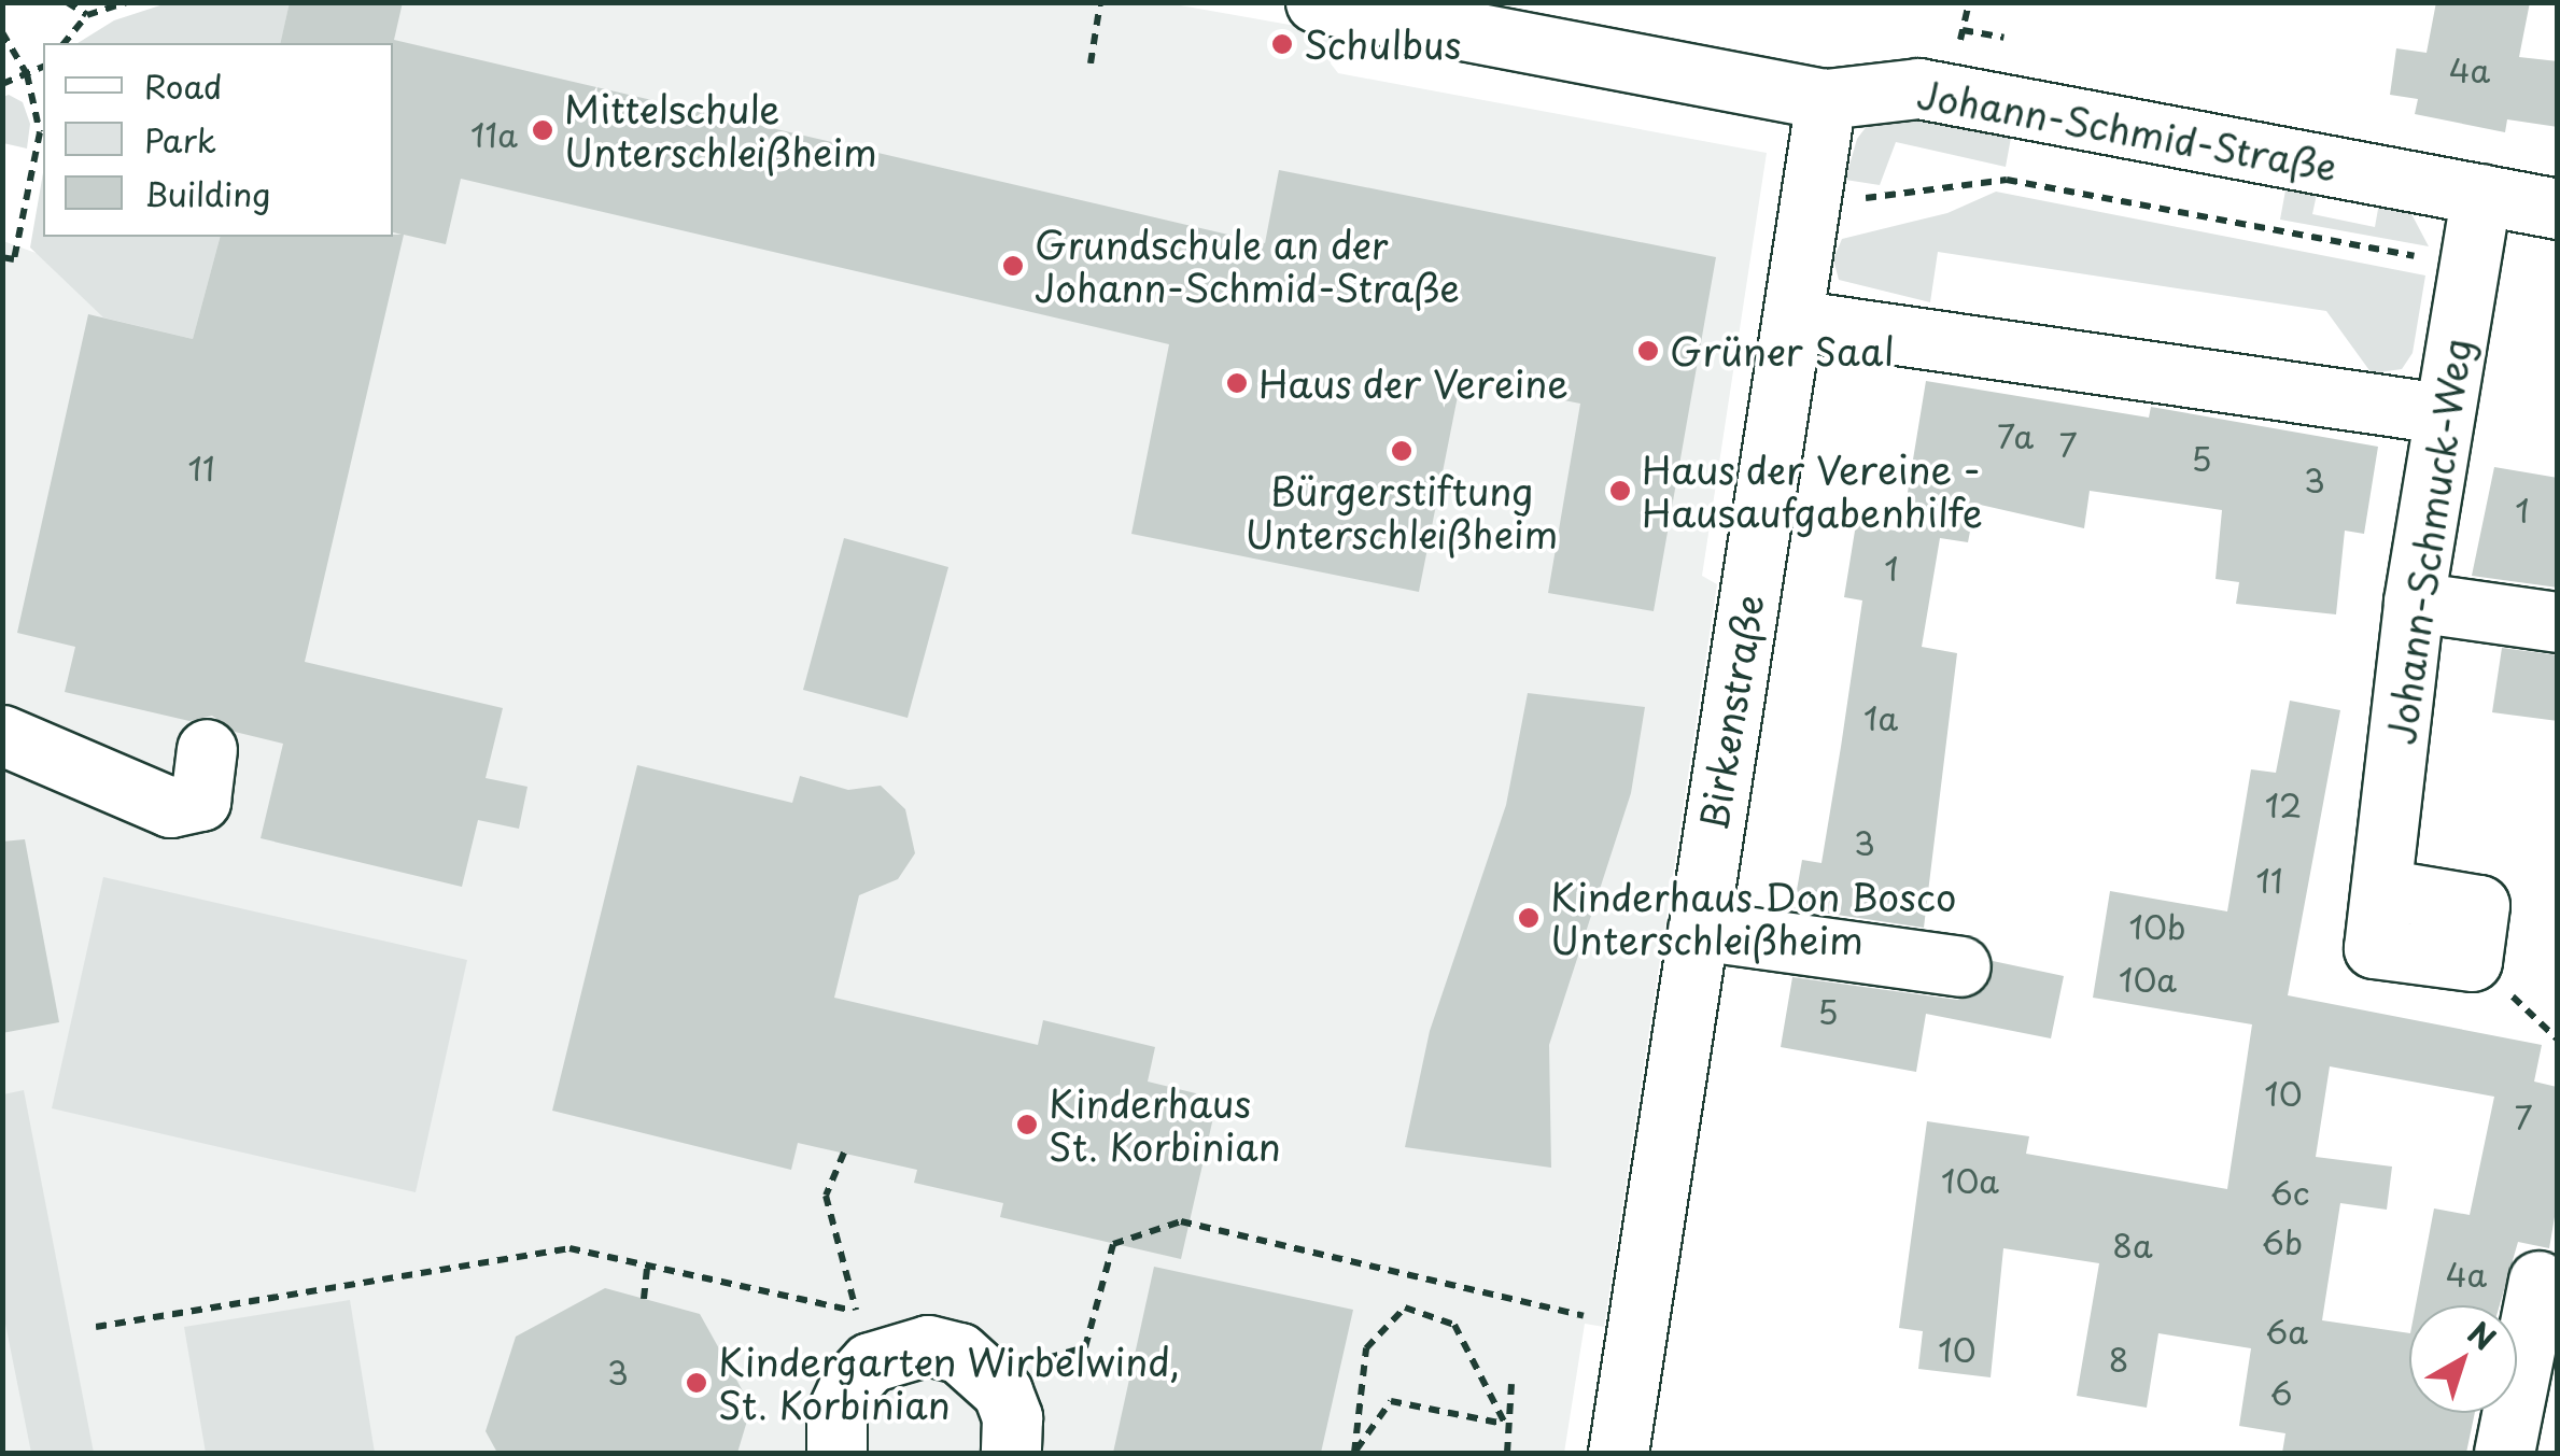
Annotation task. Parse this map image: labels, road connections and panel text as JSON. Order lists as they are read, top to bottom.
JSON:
{
  "streets": {
    "street": ["Johann-Schmid-Straße", "Johann-Schmuck-Weg", "Birkenstraße"]
  },
  "crossings": [
    ["Johann-Schmid-Straße", "Johann-Schmuck-Weg"],
    ["Johann-Schmid-Straße", "Birkenstraße"]
  ],
  "places": [
    "Schulbus",
    "Mittelschule Unterschleißheim",
    "Grundschule an der Johann-Schmid-Straße",
    "Grüner Saal",
    "Haus der Vereine",
    "Bürgerstiftung Unterschleißheim",
    "Haus der Vereine - Hausaufgabenhilfe",
    "Kinderhaus Don Bosco Unterschleißheim",
    "Kinderhaus St. Korbinian",
    "Kindergarten Wirbelwind, St. Korbinian"
  ],
  "house_numbers": [
    "4a",
    "11a",
    "7a",
    "7",
    "5",
    "11",
    "3",
    "1",
    "1",
    "1a",
    "12",
    "3",
    "11",
    "10b",
    "10a",
    "5",
    "10",
    "7",
    "10a",
    "6c",
    "6b",
    "8a",
    "4a",
    "6a",
    "10",
    "8",
    "3",
    "6"
  ],
  "legend": ["Road", "Park", "Building"],
  "north": "top right"
}
